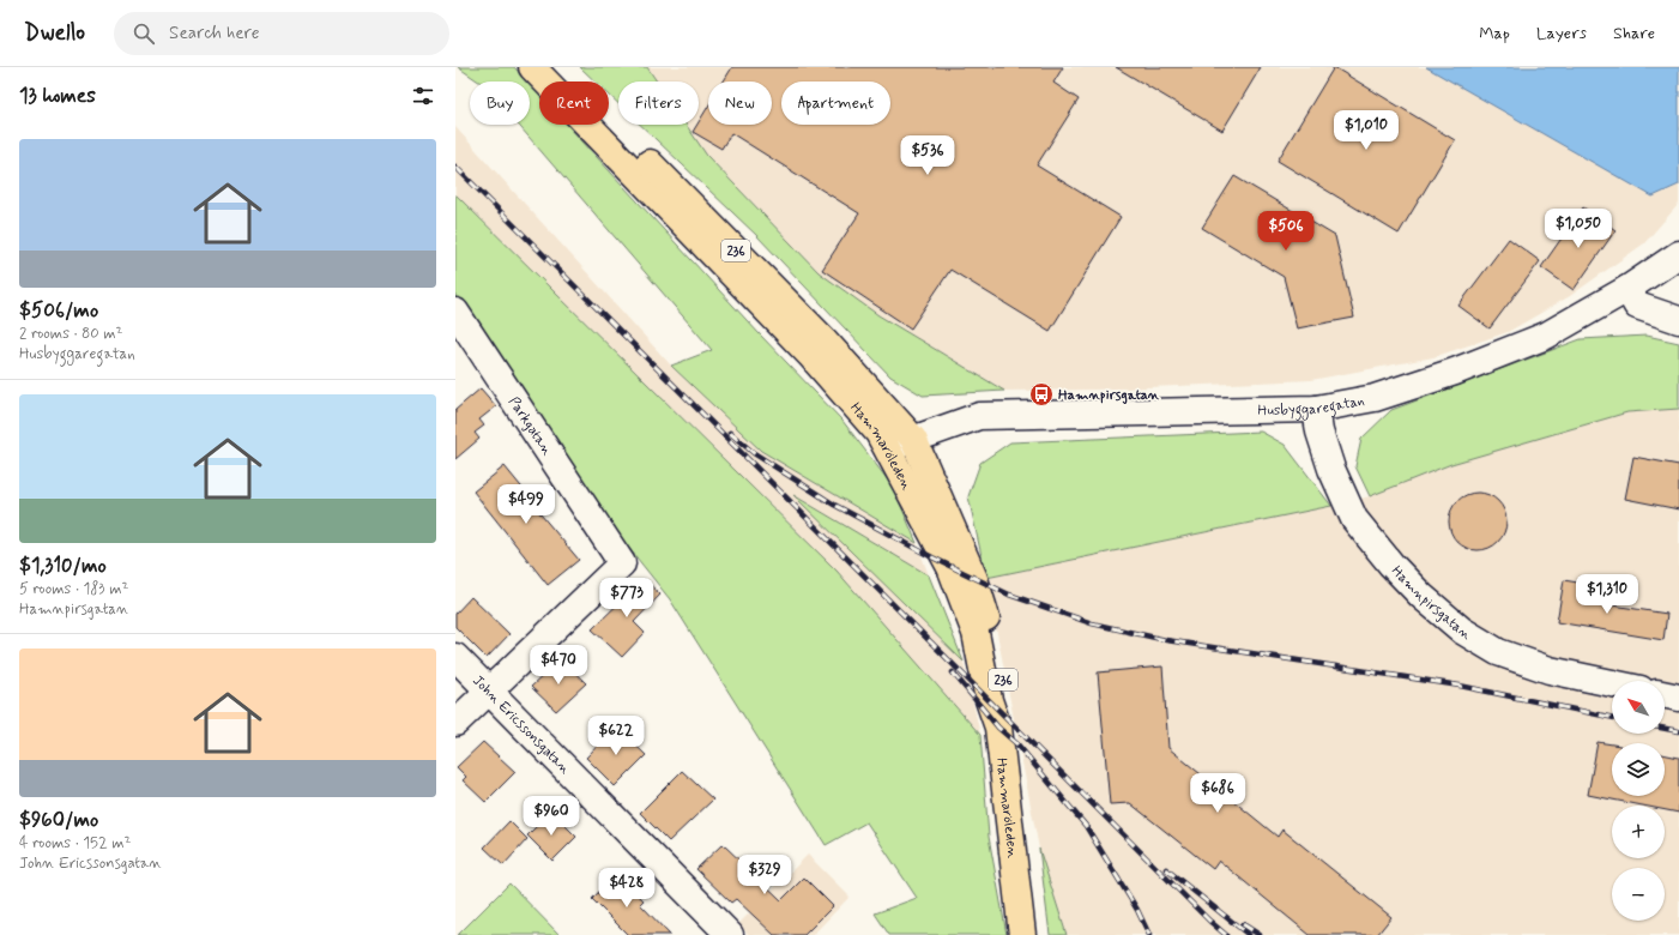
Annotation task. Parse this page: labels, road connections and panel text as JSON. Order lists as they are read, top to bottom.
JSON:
{
  "streets": {
    "main road": ["236", "Hammaröleden"],
    "street": [
      "Husbyggaregatan",
      "Parkgatan",
      "Hamnpirsgatan",
      "John Ericssonsgatan"
    ]
  },
  "crossings": [
    ["Husbyggaregatan", "Hammaröleden"],
    ["Husbyggaregatan", "Hamnpirsgatan"],
    ["Parkgatan", "John Ericssonsgatan"]
  ],
  "places": {
    "bus stop": ["Hamnpirsgatan"]
  },
  "north": "top left",
  "page": {
    "header": "Dwello",
    "search": "Search here",
    "nav": ["Map", "Layers", "Share"],
    "heading": "13 homes",
    "chip": [
      "Buy",
      "Rent",
      "Filters",
      "New",
      "Apartment"
    ],
    "price": [
      "$1,010",
      "$536",
      "$1,050",
      "$506",
      "$499",
      "$1,310",
      "$773",
      "$470",
      "$622",
      "$686",
      "$960",
      "$329",
      "$428"
    ],
    "list": [
      {
        "name": "$506/mo",
        "note": "2 rooms · 80 m² · Husbyggaregatan"
      },
      {
        "name": "$1,310/mo",
        "note": "5 rooms · 183 m² · Hamnpirsgatan"
      },
      {
        "name": "$960/mo",
        "note": "4 rooms · 152 m² · John Ericssonsgatan"
      }
    ],
    "map_buttons": ["+", "−"]
  }
}
